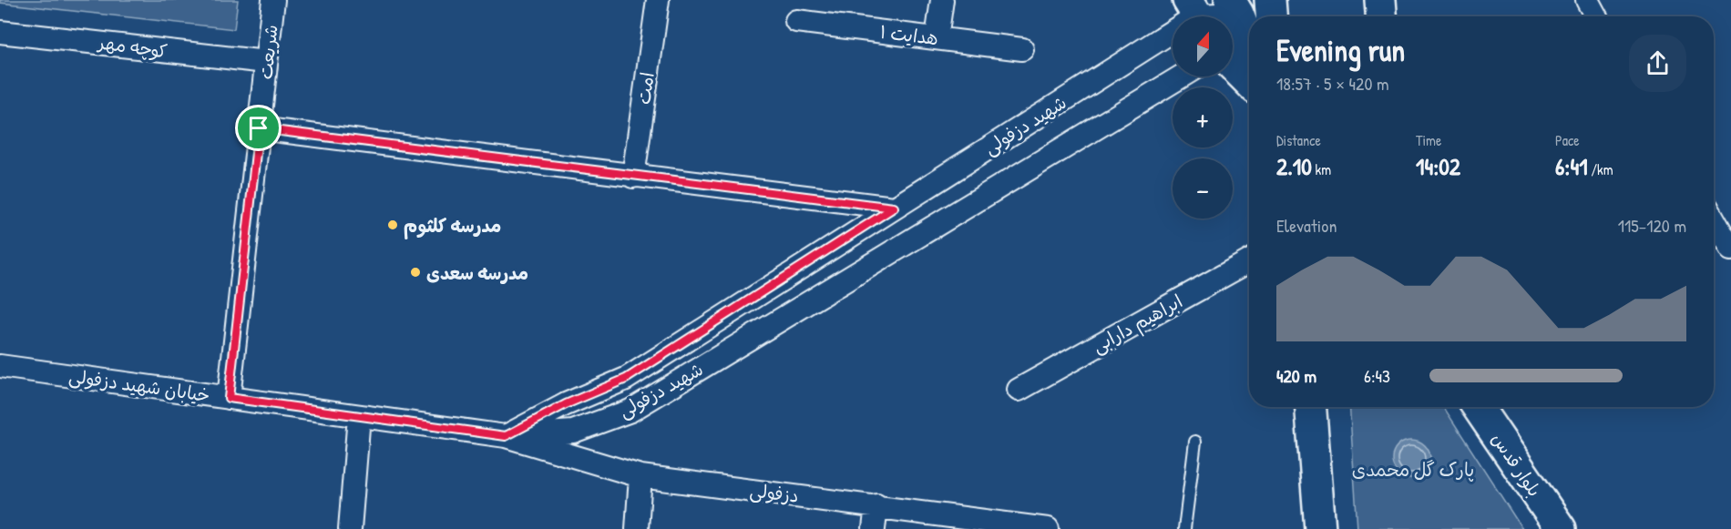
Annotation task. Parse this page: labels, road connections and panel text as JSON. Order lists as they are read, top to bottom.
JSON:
{
  "streets": {
    "main road": ["بلوار قدس"],
    "street": [
      "هدایت ۱",
      "کوچه مهر",
      "شریعت",
      "امت",
      "شهید دزفولی",
      "ابراهیم دارابی",
      "خیابان شهید دزفولی",
      "دزفولی"
    ]
  },
  "crossings": [
    ["کوچه مهر", "شریعت"],
    ["شریعت", "خیابان شهید دزفولی"],
    ["شهید دزفولی", "خیابان شهید دزفولی"],
    ["شهید دزفولی", "دزفولی"],
    ["خیابان شهید دزفولی", "دزفولی"]
  ],
  "parks": ["پارک گل محمدی"],
  "places": ["مدرسه کلثوم", "مدرسه سعدی"],
  "north": "top",
  "page": {
    "map_buttons": ["+", "−"],
    "heading": ["Evening run", "18:57 · 5 × 420 m"],
    "stats": [
      ["Distance", "2.10 km"],
      ["Time", "14:02"],
      ["Pace", "6:41 /km"]
    ],
    "chart": ["Elevation", "115–120 m"],
    "list": [
      {
        "name": "420 m",
        "note": "6:43"
      }
    ]
  }
}
